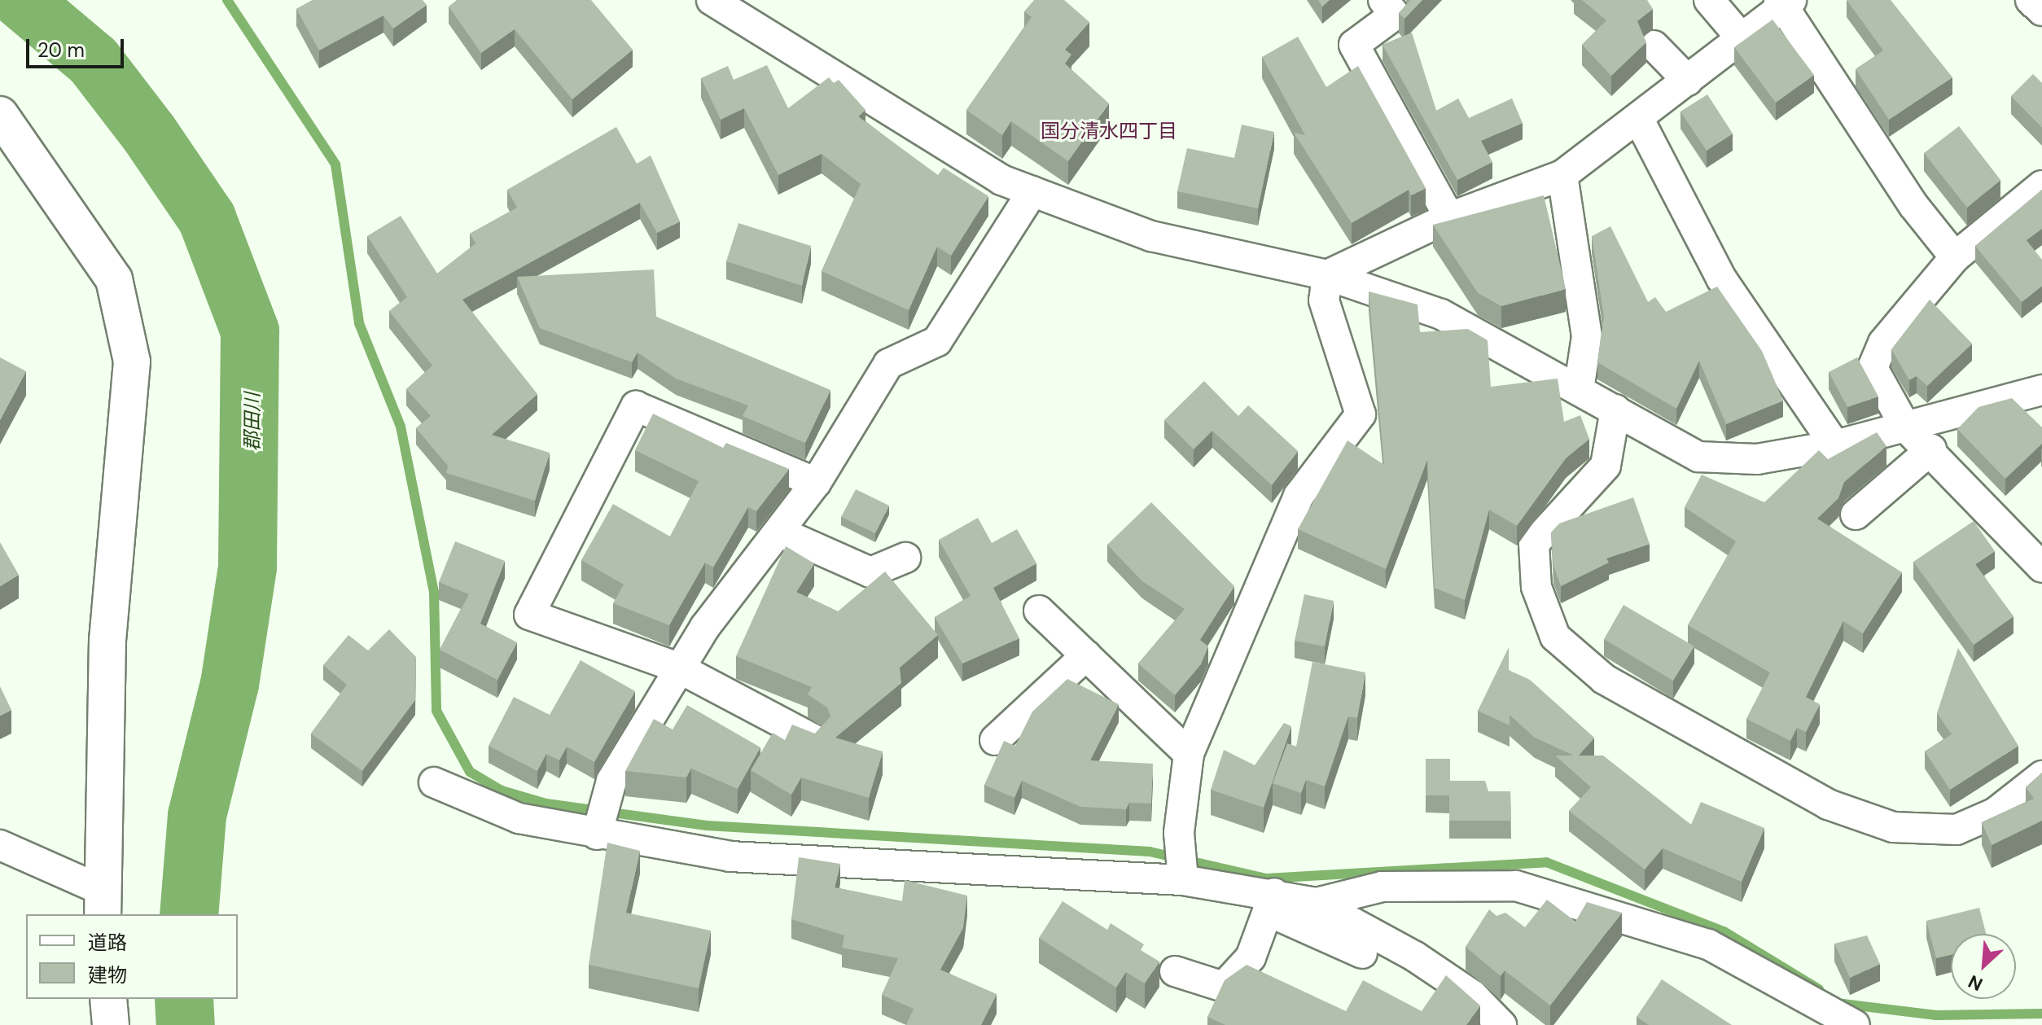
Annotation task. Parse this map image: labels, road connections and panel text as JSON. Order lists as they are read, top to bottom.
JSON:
{
  "districts": ["国分清水四丁目"],
  "water": ["郡田川"],
  "legend": ["道路", "建物"],
  "scale_bar": "20 m",
  "north": "bottom left"
}
